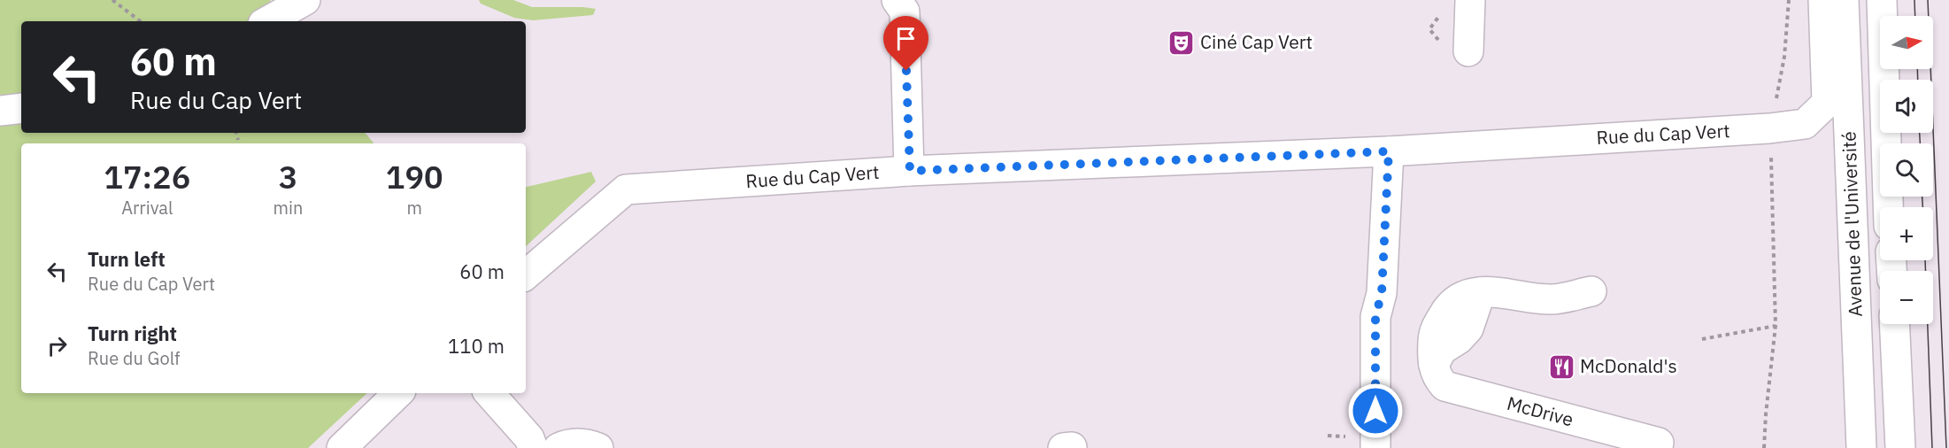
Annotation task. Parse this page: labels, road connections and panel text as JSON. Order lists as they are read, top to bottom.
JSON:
{
  "streets": {
    "street": ["Rue du Cap Vert", "Avenue de l'Université", "McDrive"]
  },
  "places": {
    "theatre": ["Ciné Cap Vert"],
    "restaurant": ["McDonald's"]
  },
  "north": "right",
  "page": {
    "map_buttons": ["+", "−"],
    "turn": ["60 m", "Rue du Cap Vert"],
    "eta": [
      "17:26",
      "Arrival",
      "3",
      "min",
      "190",
      "m"
    ],
    "list": [
      {
        "name": "Turn left",
        "note": "Rue du Cap Vert",
        "value": "60 m"
      },
      {
        "name": "Turn right",
        "note": "Rue du Golf",
        "value": "110 m"
      }
    ]
  }
}
